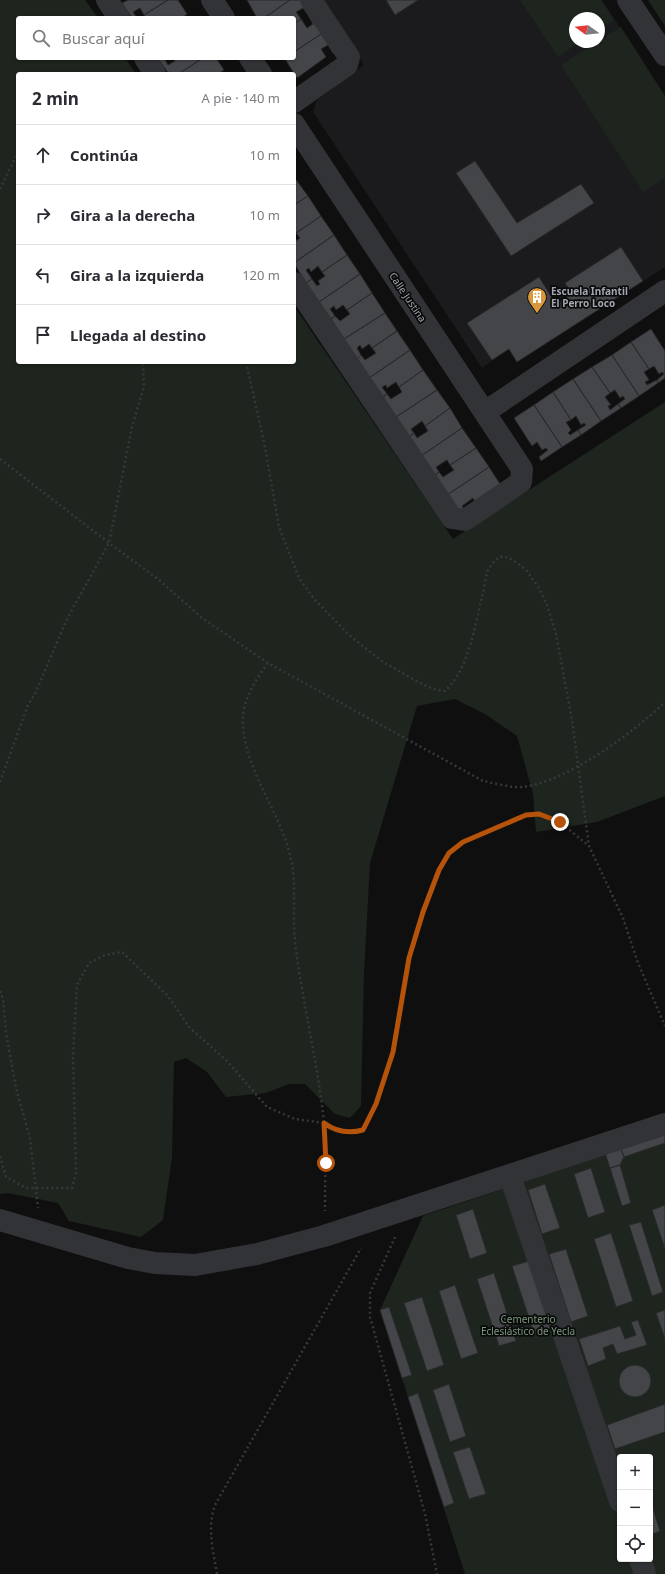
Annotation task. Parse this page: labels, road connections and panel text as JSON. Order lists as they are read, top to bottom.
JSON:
{
  "streets": {
    "street": ["Calle Justina"]
  },
  "parks": ["Cementerio Eclesiástico de Yecla"],
  "places": {
    "building": ["Escuela Infantil El Perro Loco"]
  },
  "north": "left",
  "page": {
    "search": "Buscar aquí",
    "heading": ["2 min", "A pie · 140 m"],
    "list": [
      ["Continúa", "10 m"],
      ["Gira a la derecha", "10 m"],
      ["Gira a la izquierda", "120 m"],
      "Llegada al destino"
    ],
    "map_buttons": ["+", "−"]
  }
}
